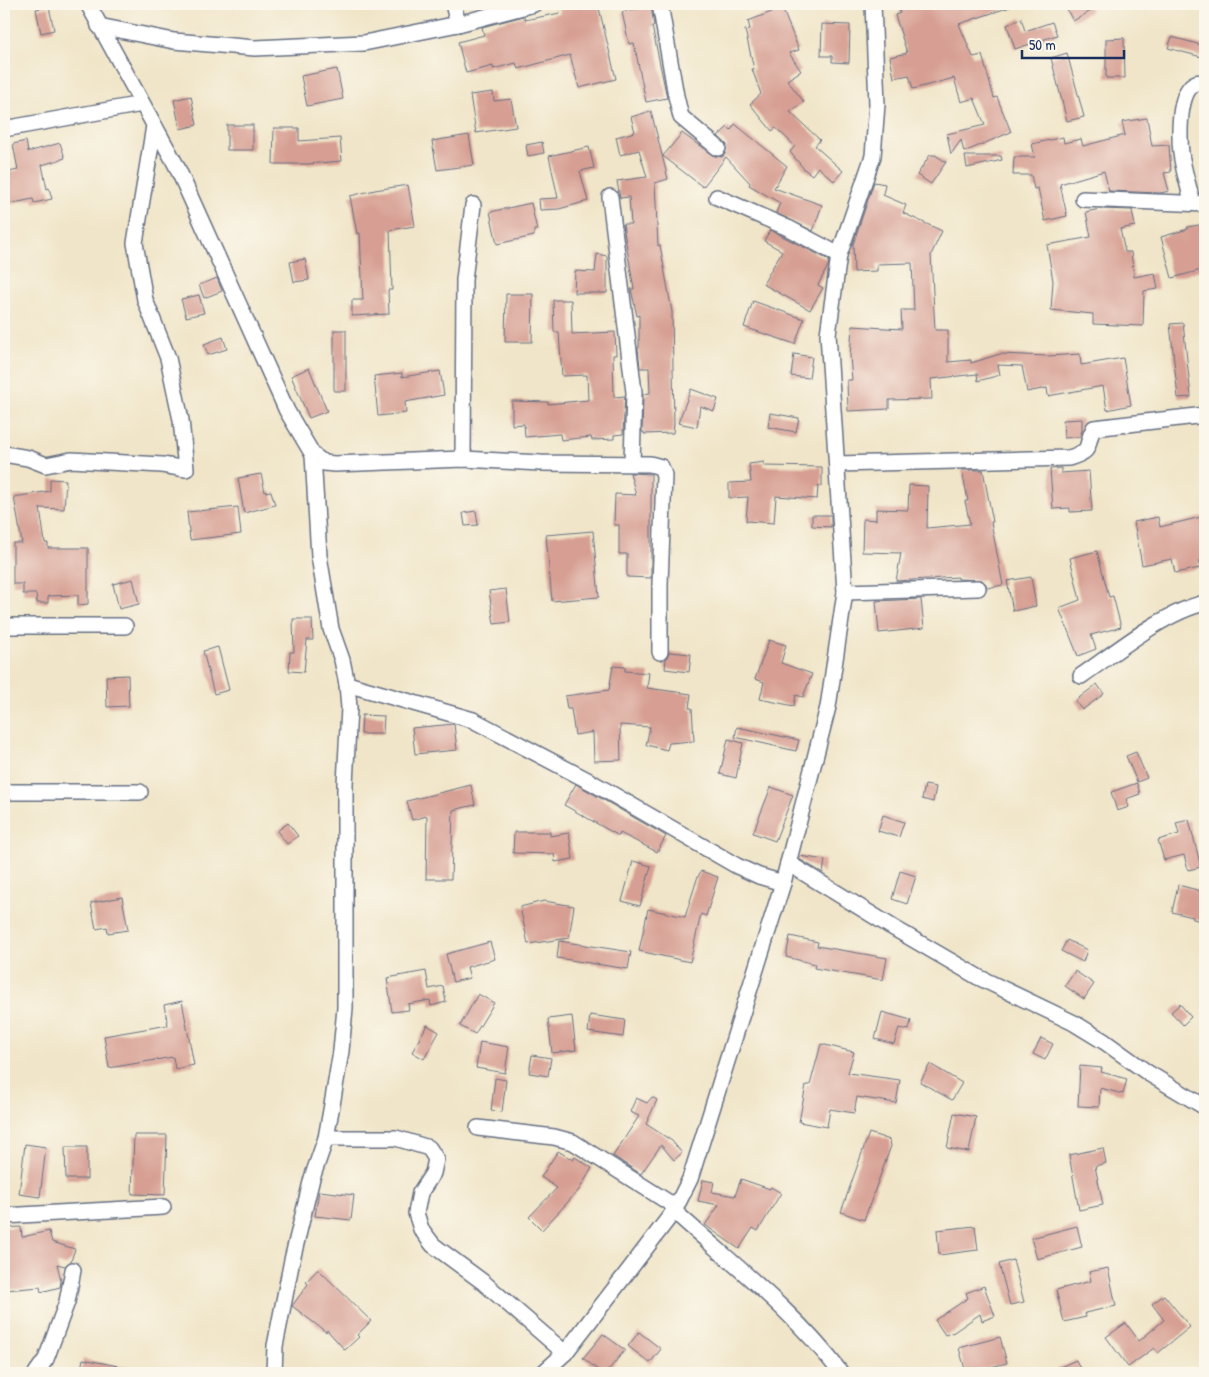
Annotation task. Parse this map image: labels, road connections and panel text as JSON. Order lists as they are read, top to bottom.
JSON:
{
  "scale_bar": "50 m"
}
